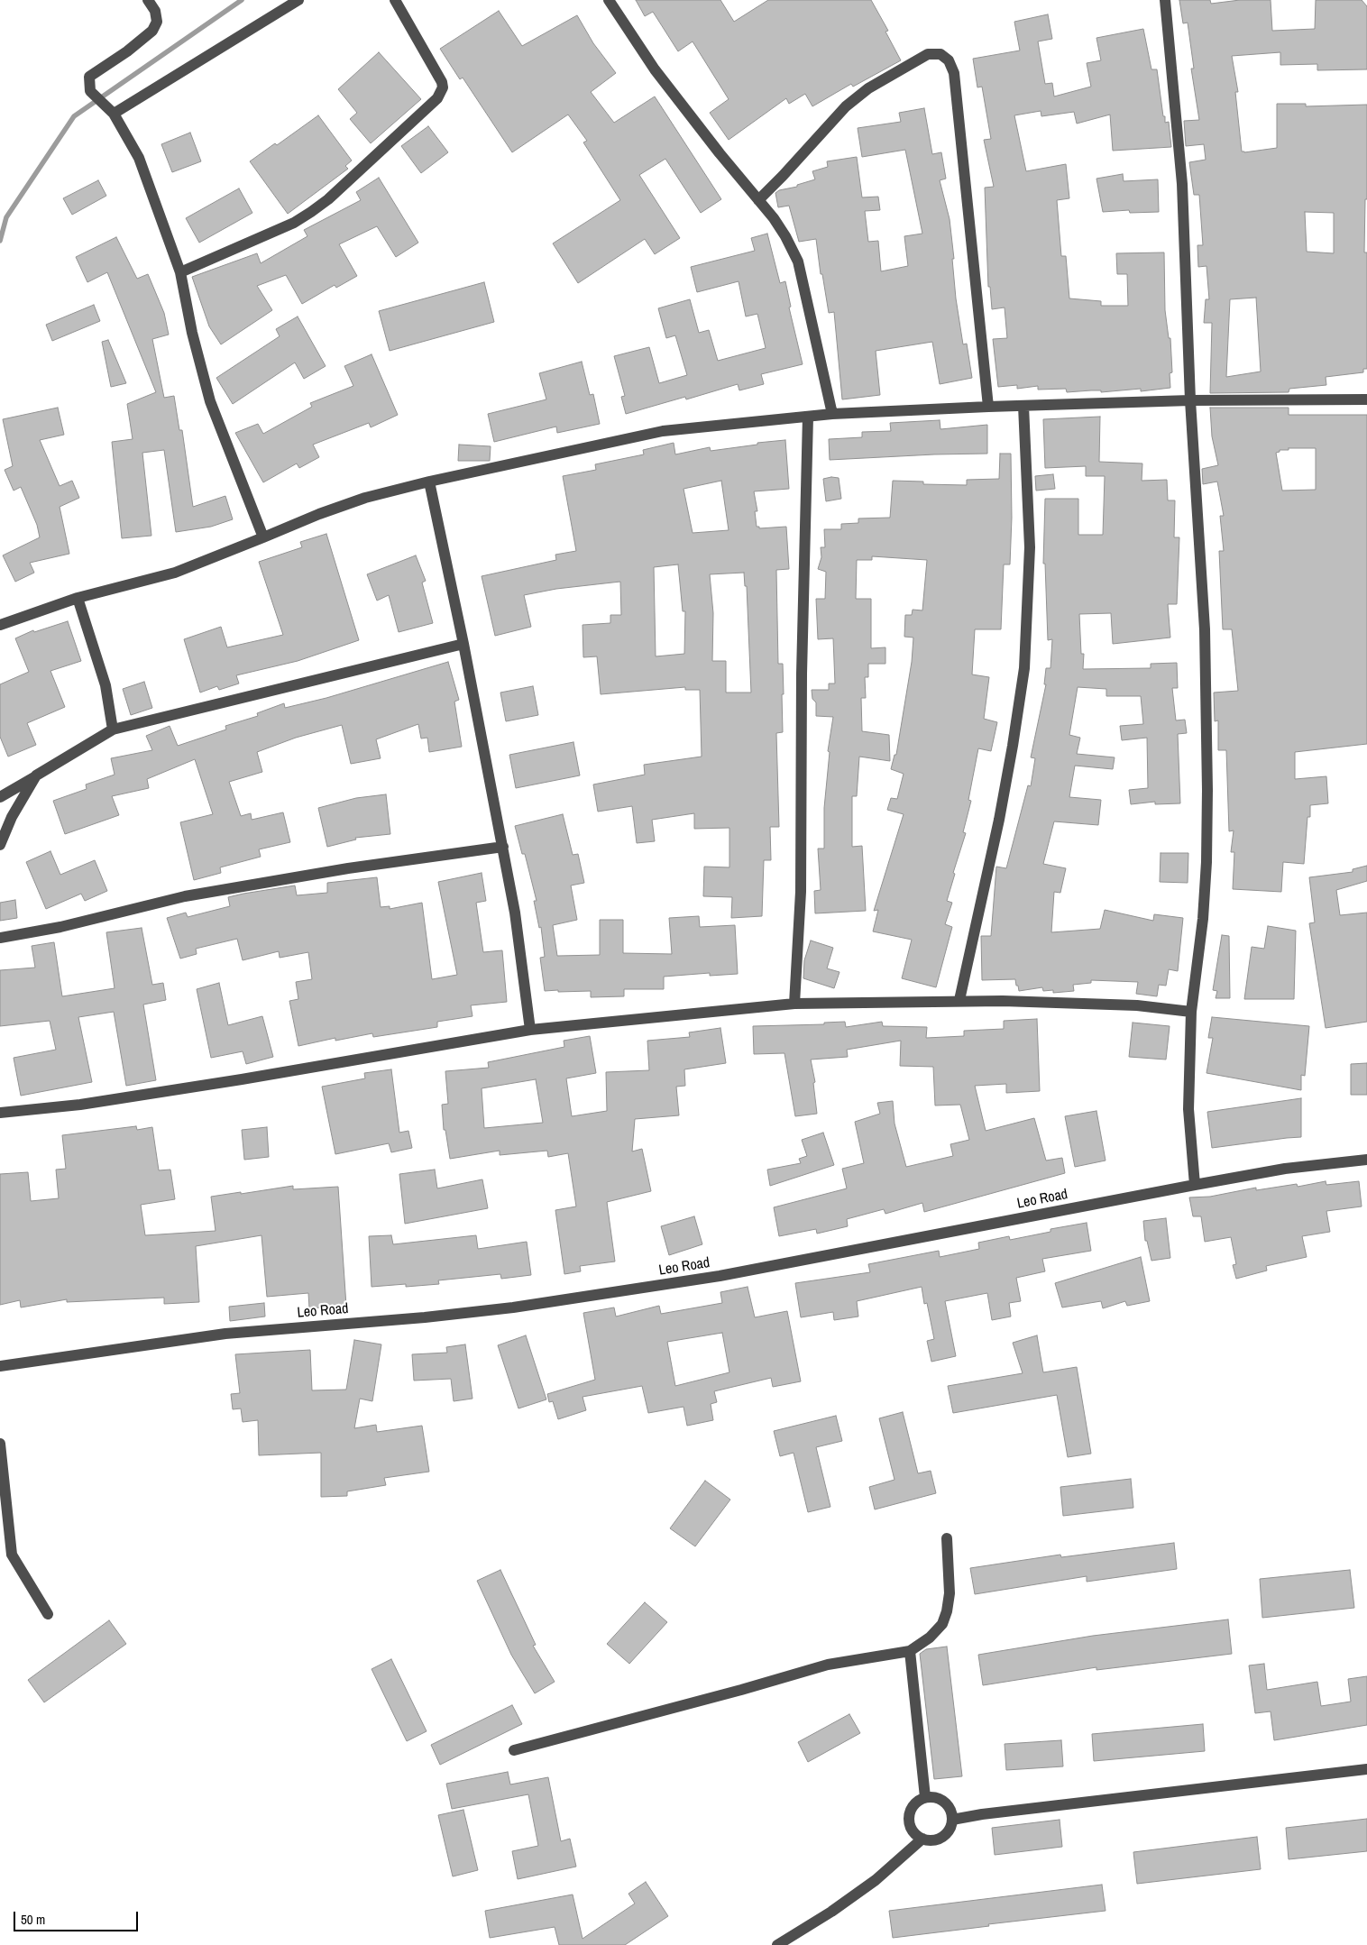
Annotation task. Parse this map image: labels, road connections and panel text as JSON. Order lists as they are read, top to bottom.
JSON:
{
  "streets": {
    "street": ["Leo Road"]
  },
  "scale_bar": "50 m"
}
